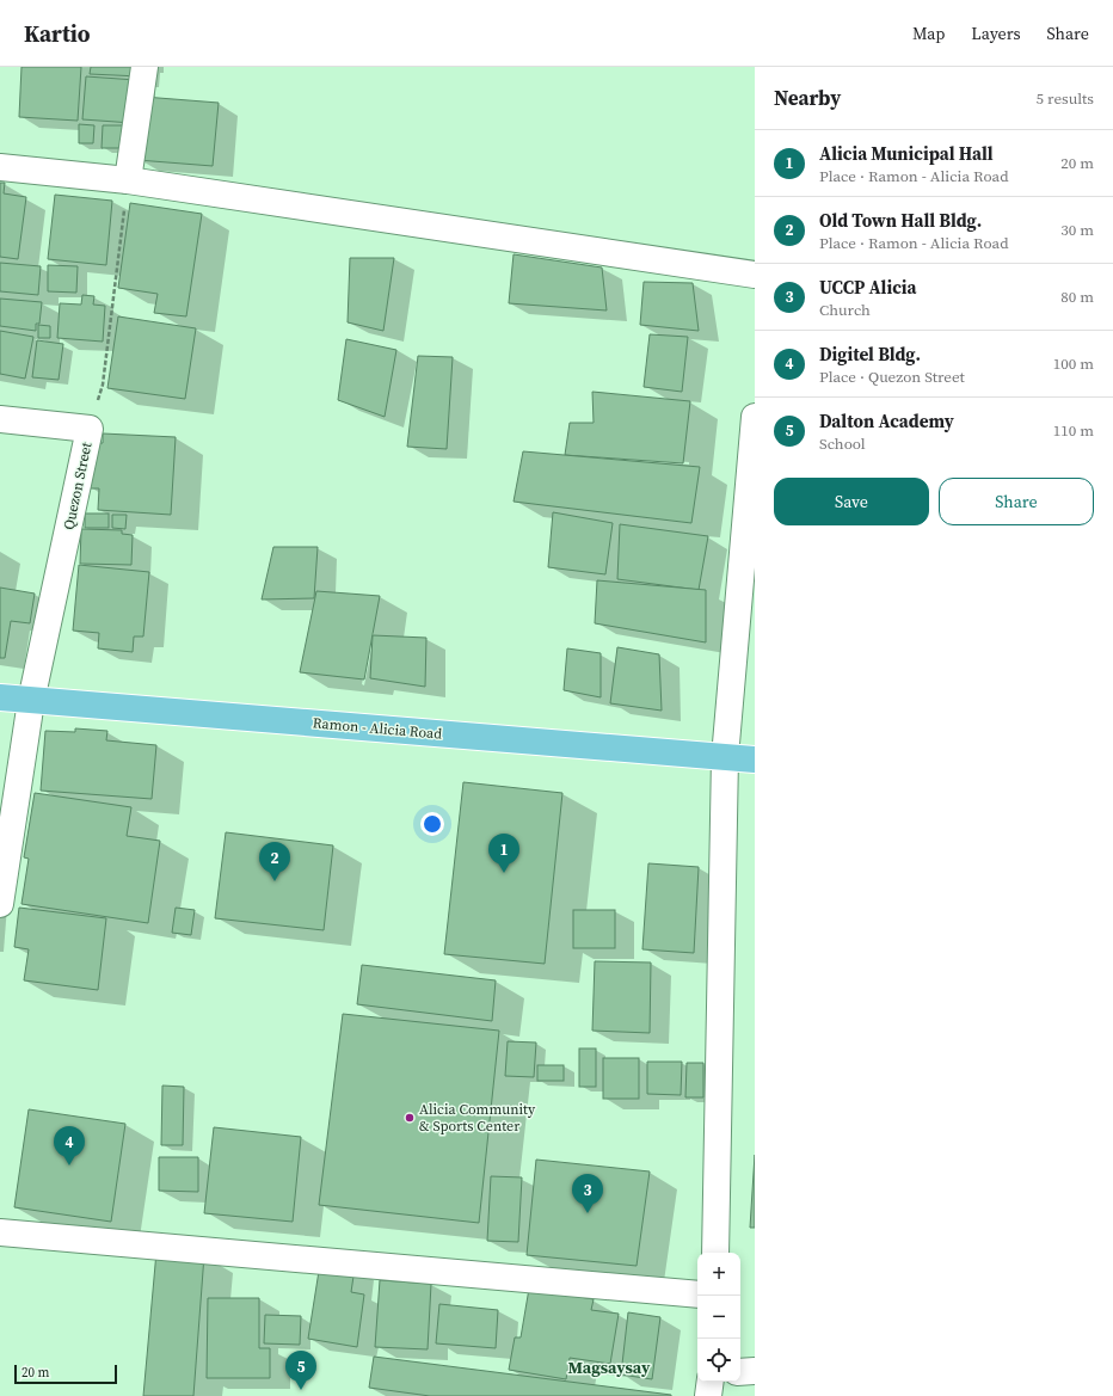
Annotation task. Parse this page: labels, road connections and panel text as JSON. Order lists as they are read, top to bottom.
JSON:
{
  "streets": {
    "main road": ["Ramon - Alicia Road"],
    "street": ["Quezon Street"]
  },
  "crossings": [
    ["Quezon Street", "Ramon - Alicia Road"]
  ],
  "districts": ["Magsaysay"],
  "places": ["Alicia Community & Sports Center"],
  "scale_bar": "20 m",
  "page": {
    "header": "Kartio",
    "nav": ["Map", "Layers", "Share"],
    "heading": ["Nearby", "5 results"],
    "list": [
      {
        "mark": "1",
        "name": "Alicia Municipal Hall",
        "note": "Place · Ramon - Alicia Road",
        "value": "20 m"
      },
      {
        "mark": "2",
        "name": "Old Town Hall Bldg.",
        "note": "Place · Ramon - Alicia Road",
        "value": "30 m"
      },
      {
        "mark": "3",
        "name": "UCCP Alicia",
        "note": "Church",
        "value": "80 m"
      },
      {
        "mark": "4",
        "name": "Digitel Bldg.",
        "note": "Place · Quezon Street",
        "value": "100 m"
      },
      {
        "mark": "5",
        "name": "Dalton Academy",
        "note": "School",
        "value": "110 m"
      }
    ],
    "buttons": ["Save", "Share"],
    "pins": [
      "1",
      "2",
      "4",
      "3",
      "5"
    ],
    "map_buttons": ["+", "−"],
    "scale": "20 m"
  }
}
